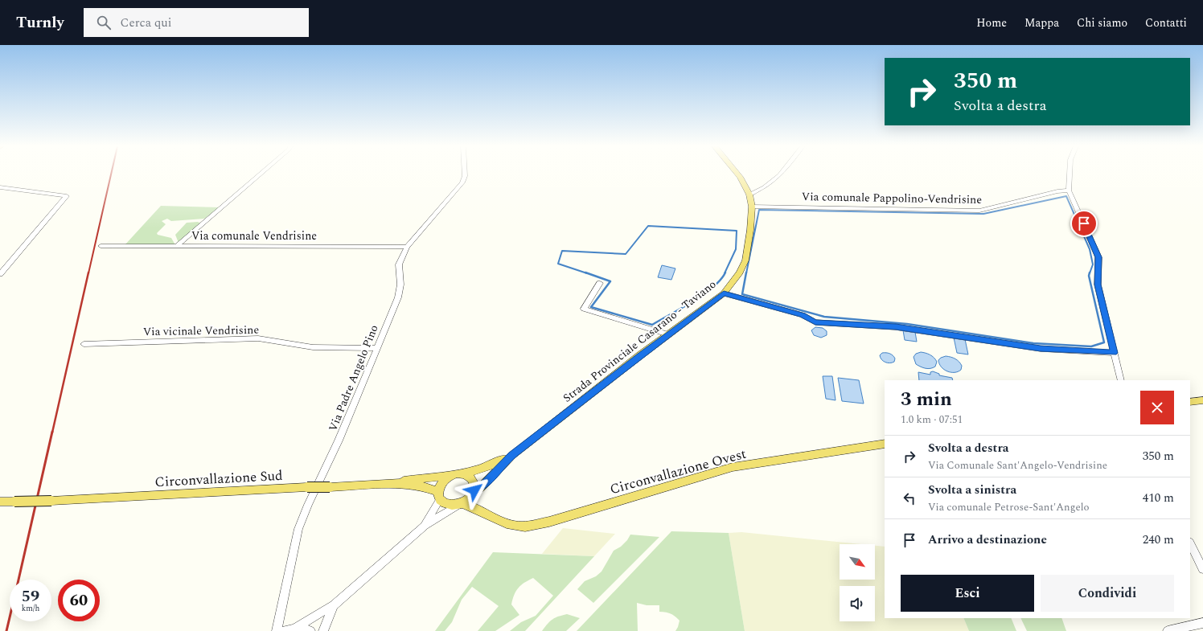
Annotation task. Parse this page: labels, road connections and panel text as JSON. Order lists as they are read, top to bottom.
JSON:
{
  "streets": {
    "main road": ["Strada Provinciale Casarano - Taviano", "Circonvallazione Ovest", "Circonvallazione Sud"],
    "street": [
      "Via comunale Pappolino-Vendrisine",
      "Via comunale Vendrisine",
      "Via vicinale Vendrisine",
      "Via Padre Angelo Pino"
    ]
  },
  "crossings": [
    ["Via comunale Pappolino-Vendrisine", "Strada Provinciale Casarano - Taviano"],
    ["Via comunale Vendrisine", "Via Padre Angelo Pino"],
    ["Via vicinale Vendrisine", "Via Padre Angelo Pino"],
    ["Strada Provinciale Casarano - Taviano", "Circonvallazione Ovest"],
    ["Strada Provinciale Casarano - Taviano", "Circonvallazione Sud"],
    ["Circonvallazione Ovest", "Circonvallazione Sud"]
  ],
  "north": "bottom right",
  "page": {
    "header": "Turnly",
    "search": "Cerca qui",
    "nav": [
      "Home",
      "Mappa",
      "Chi siamo",
      "Contatti"
    ],
    "turn": ["350 m", "Svolta a destra"],
    "heading": ["3 min", "1.0 km · 07:51"],
    "list": [
      {
        "name": "Svolta a destra",
        "note": "Via Comunale Sant'Angelo-Vendrisine",
        "value": "350 m"
      },
      {
        "name": "Svolta a sinistra",
        "note": "Via comunale Petrose-Sant'Angelo",
        "value": "410 m"
      },
      {
        "name": "Arrivo a destinazione",
        "value": "240 m"
      }
    ],
    "buttons": ["Esci", "Condividi"],
    "speed": "59 km/h",
    "limit": "60"
  }
}
